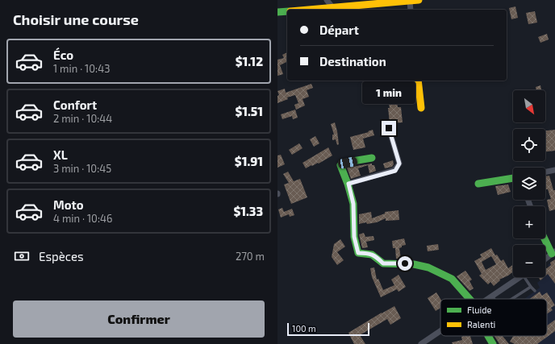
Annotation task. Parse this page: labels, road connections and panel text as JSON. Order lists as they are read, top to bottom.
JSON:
{
  "legend": ["Fluide", "Ralenti"],
  "scale_bar": "100 m",
  "north": "bottom right",
  "page": {
    "heading": "Choisir une course",
    "banner": ["Départ", "Destination"],
    "list": [
      {
        "name": "Éco",
        "note": "1 min · 10:43",
        "value": "$1.12"
      },
      {
        "name": "Confort",
        "note": "2 min · 10:44",
        "value": "$1.51"
      },
      {
        "name": "XL",
        "note": "3 min · 10:45",
        "value": "$1.91"
      },
      {
        "name": "Moto",
        "note": "4 min · 10:46",
        "value": "$1.33"
      }
    ],
    "bubble": "1 min",
    "map_buttons": ["+", "−"],
    "pay": ["Espèces", "270 m"],
    "buttons": "Confirmer",
    "scale": "100 m"
  }
}
